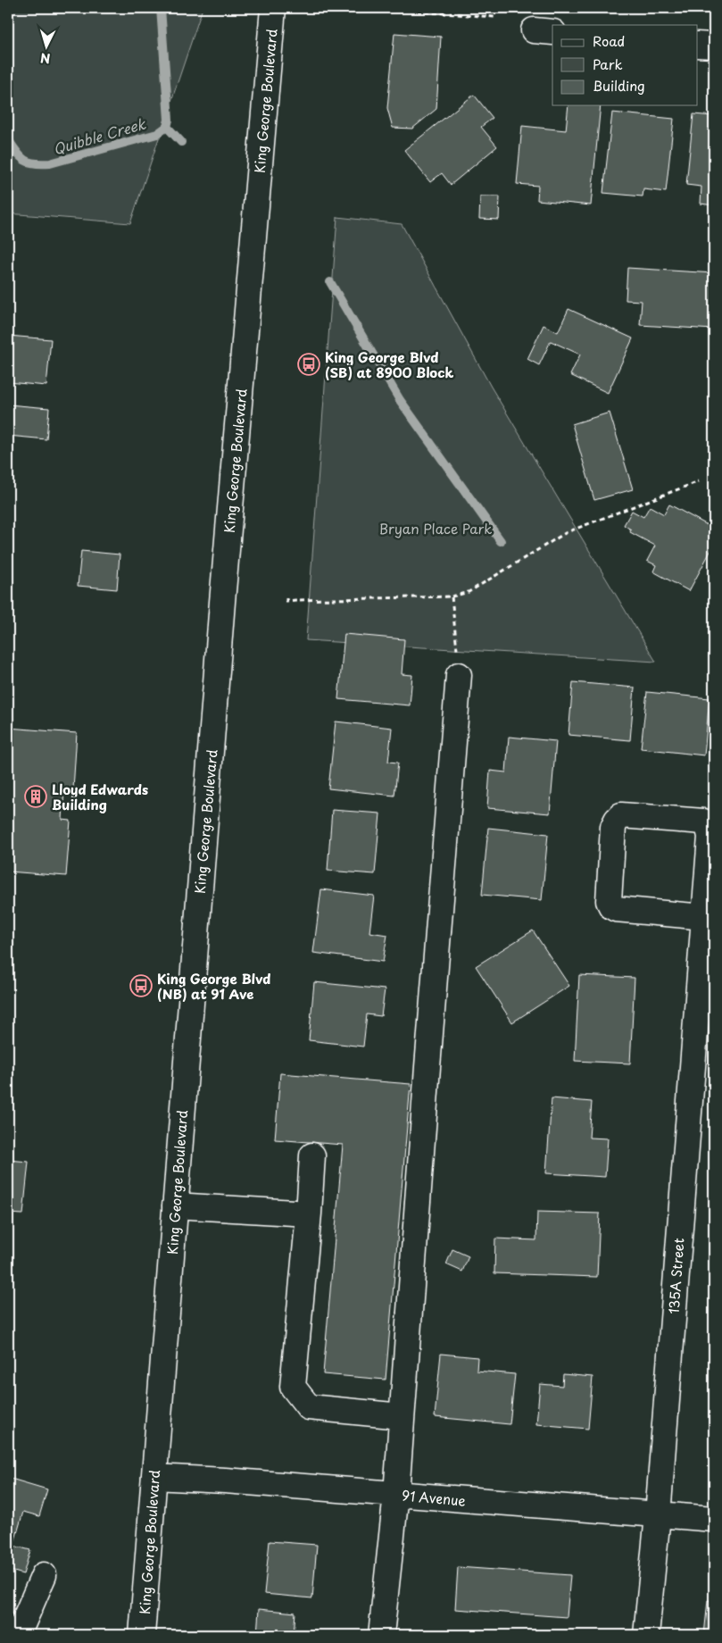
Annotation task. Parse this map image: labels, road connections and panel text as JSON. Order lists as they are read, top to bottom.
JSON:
{
  "streets": {
    "street": ["King George Boulevard", "135A Street", "91 Avenue"]
  },
  "crossings": [
    ["King George Boulevard", "91 Avenue"],
    ["135A Street", "91 Avenue"]
  ],
  "water": ["Quibble Creek"],
  "parks": ["Bryan Place Park"],
  "places": {
    "bus stop": ["King George Blvd (SB) at 8900 Block", "King George Blvd (NB) at 91 Ave"],
    "building": ["Lloyd Edwards Building"]
  },
  "legend": ["Road", "Park", "Building"],
  "north": "bottom"
}
